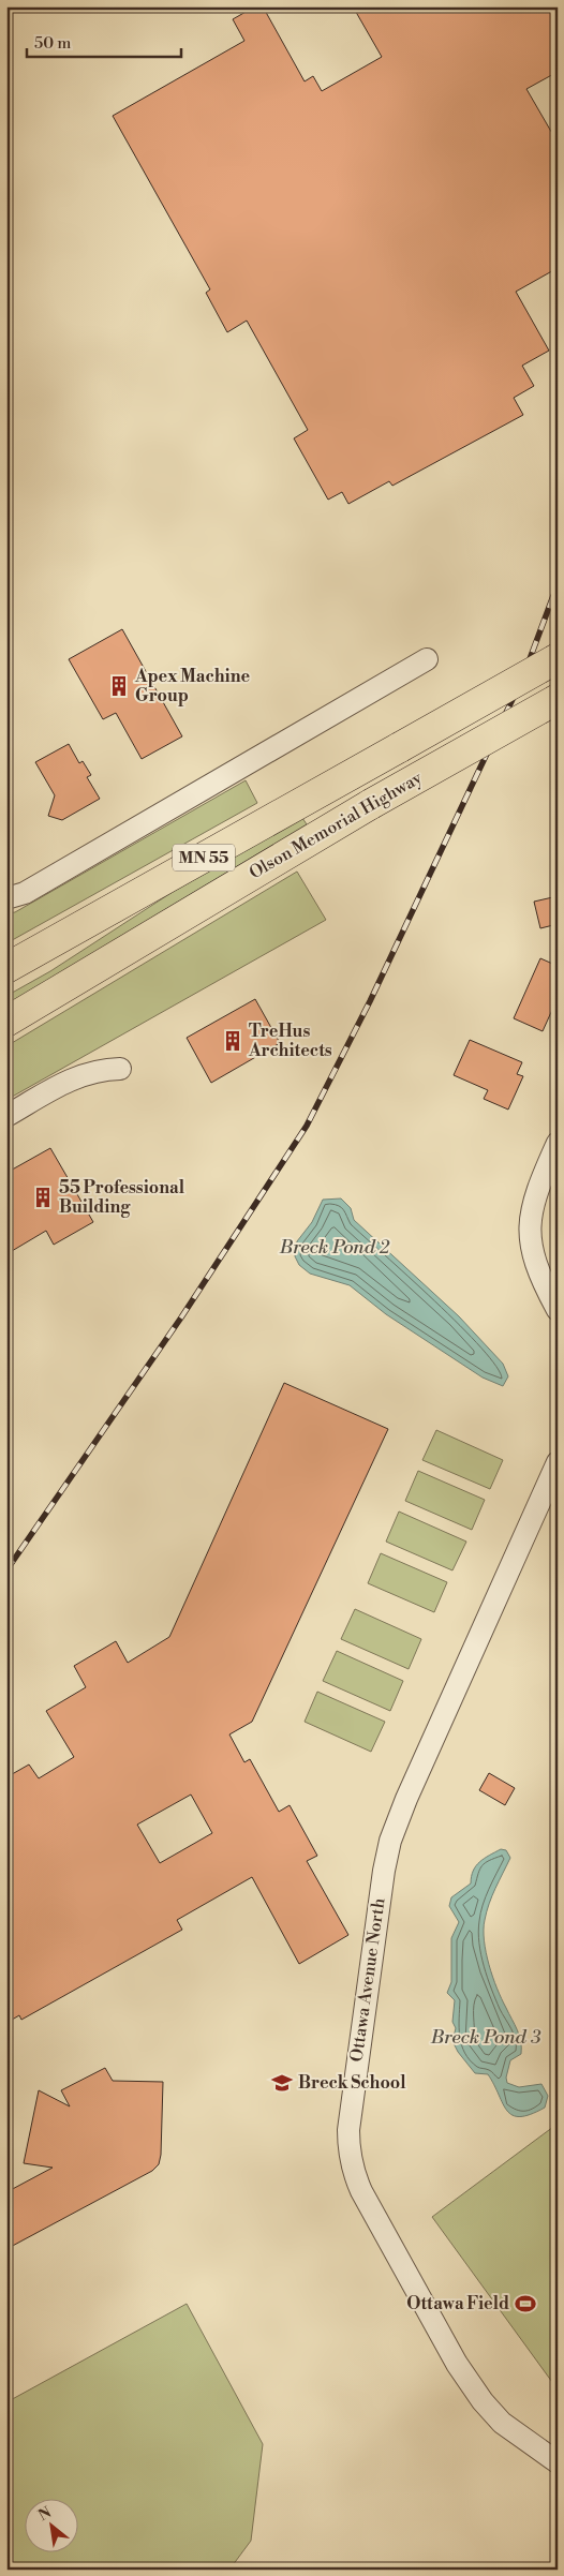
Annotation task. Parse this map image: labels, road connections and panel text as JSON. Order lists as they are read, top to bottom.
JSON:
{
  "streets": {
    "main road": ["Olson Memorial Highway", "MN 55"],
    "street": ["Ottawa Avenue North"]
  },
  "water": ["Breck Pond 2", "Breck Pond 3"],
  "places": {
    "building": ["Apex Machine Group", "TreHus Architects", "55 Professional Building"],
    "school or university": ["Breck School"],
    "sports": ["Ottawa Field"]
  },
  "scale_bar": "50 m",
  "north": "top left"
}
